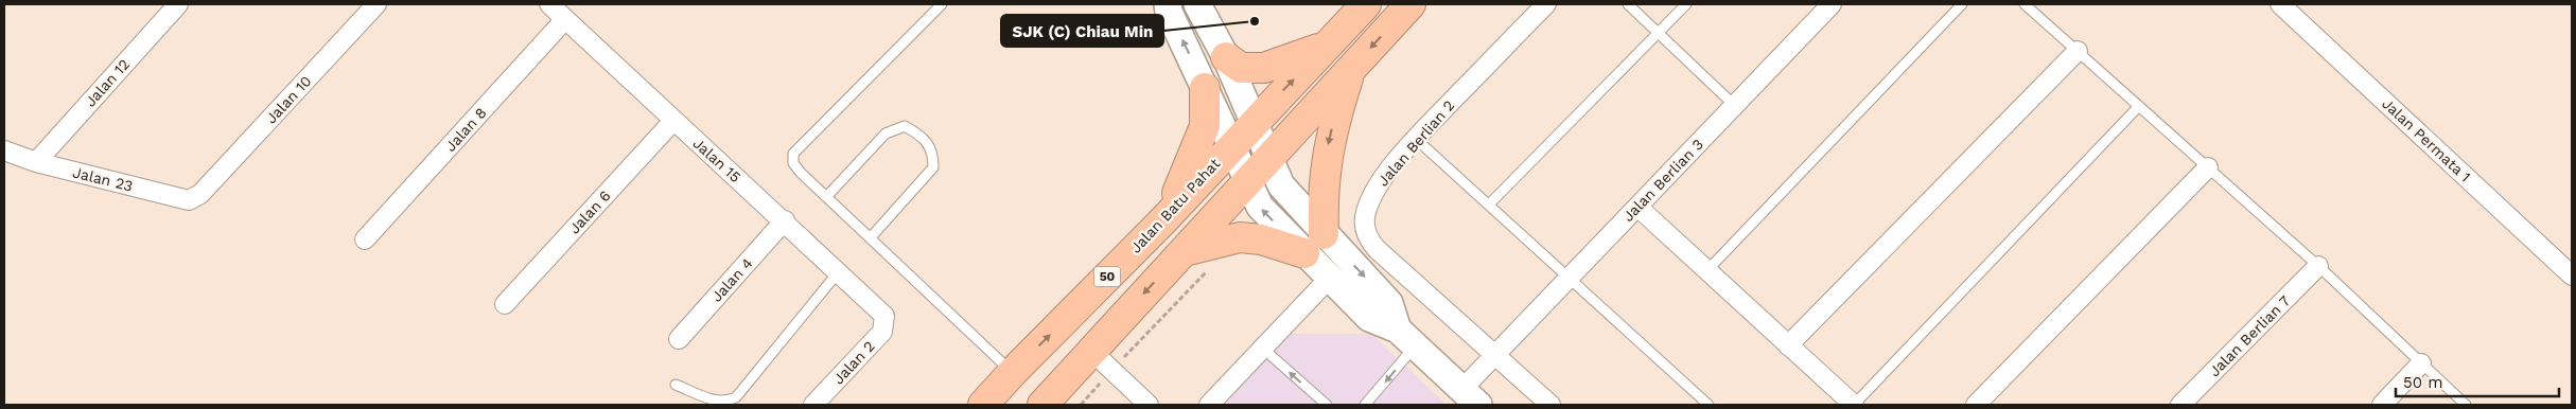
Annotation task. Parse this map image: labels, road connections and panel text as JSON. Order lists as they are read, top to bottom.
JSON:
{
  "streets": {
    "highway": ["Jalan Batu Pahat", "50"],
    "street": [
      "Jalan 12",
      "Jalan 10",
      "Jalan 8",
      "Jalan Permata 1",
      "Jalan Berlian 2",
      "Jalan 15",
      "Jalan 23",
      "Jalan Berlian 3",
      "Jalan 6",
      "Jalan 4",
      "Jalan Berlian 7",
      "Jalan 2"
    ]
  },
  "crossings": [
    ["Jalan 12", "Jalan 23"],
    ["Jalan 10", "Jalan 23"],
    ["Jalan 8", "Jalan 15"],
    ["Jalan Berlian 2", "Jalan Berlian 3"],
    ["Jalan 15", "Jalan 6"],
    ["Jalan 15", "Jalan 4"],
    ["Jalan 15", "Jalan 2"]
  ],
  "places": ["SJK (C) Chiau Min"],
  "scale_bar": "50 m"
}
